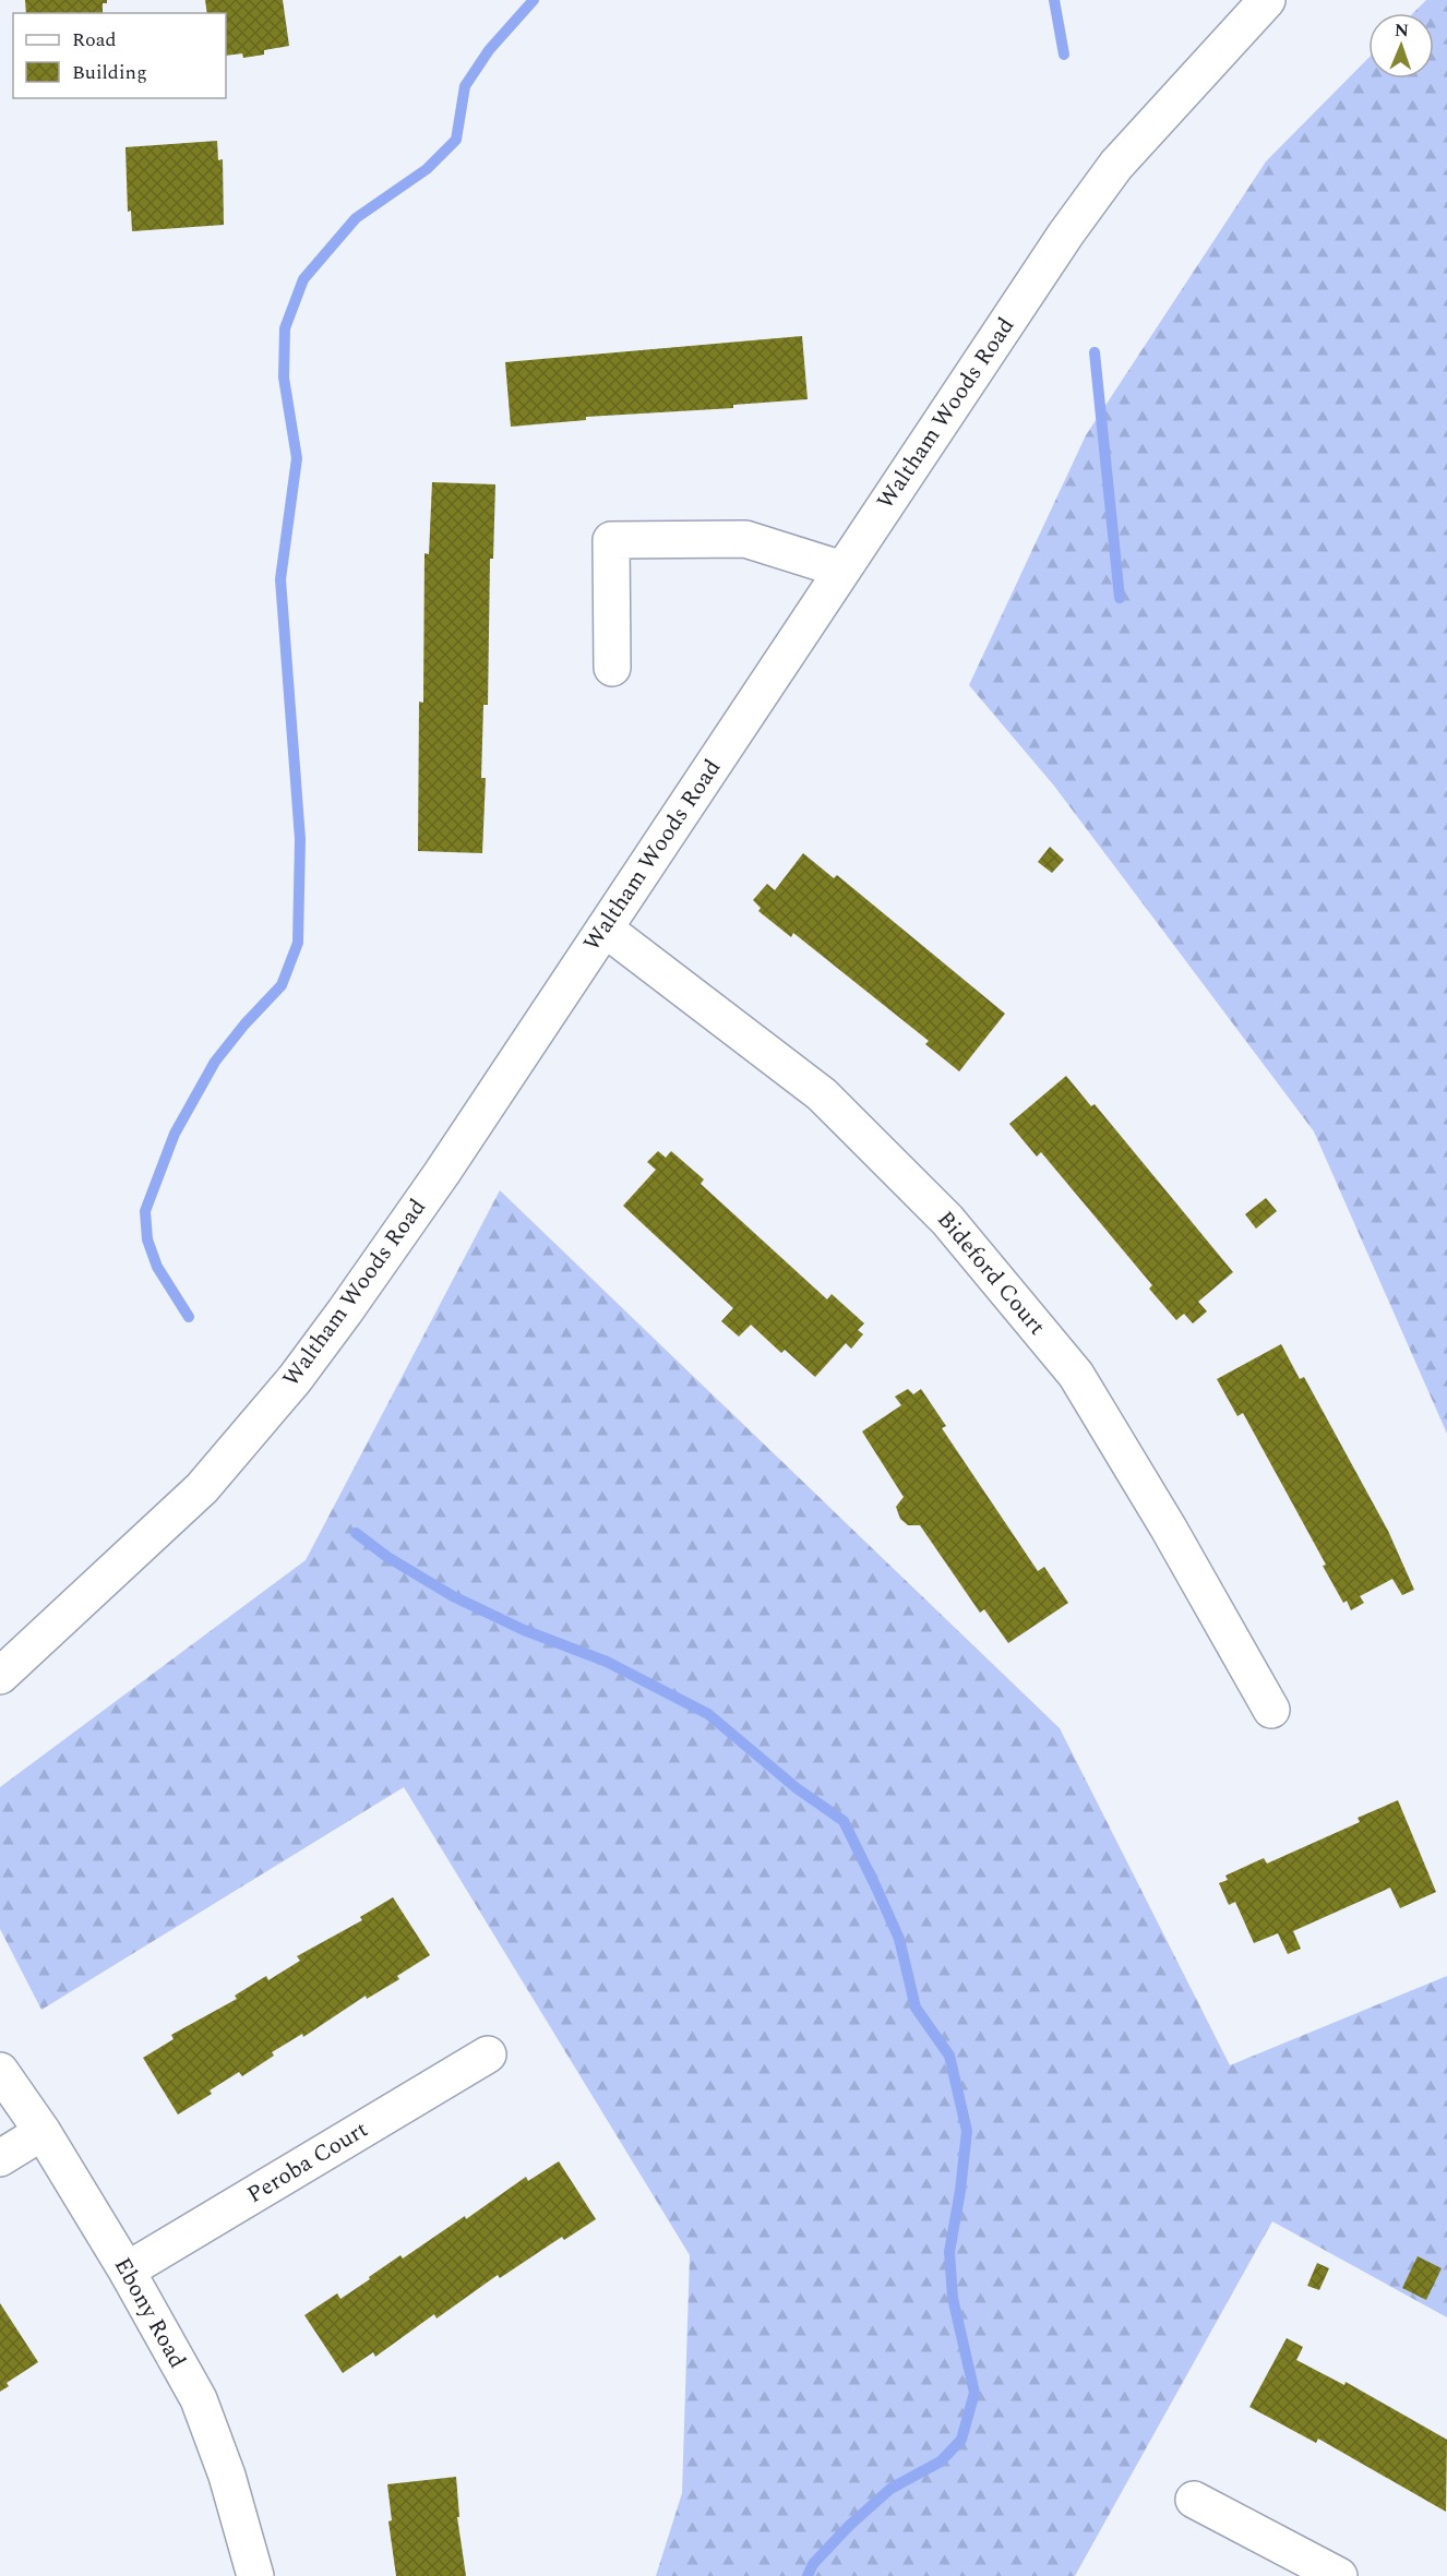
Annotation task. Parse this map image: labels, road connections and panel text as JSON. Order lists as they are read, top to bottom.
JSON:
{
  "streets": {
    "street": [
      "Waltham Woods Road",
      "Bideford Court",
      "Peroba Court",
      "Ebony Road"
    ]
  },
  "crossings": [
    ["Waltham Woods Road", "Bideford Court"],
    ["Peroba Court", "Ebony Road"]
  ],
  "legend": ["Road", "Building"],
  "north": "top"
}
